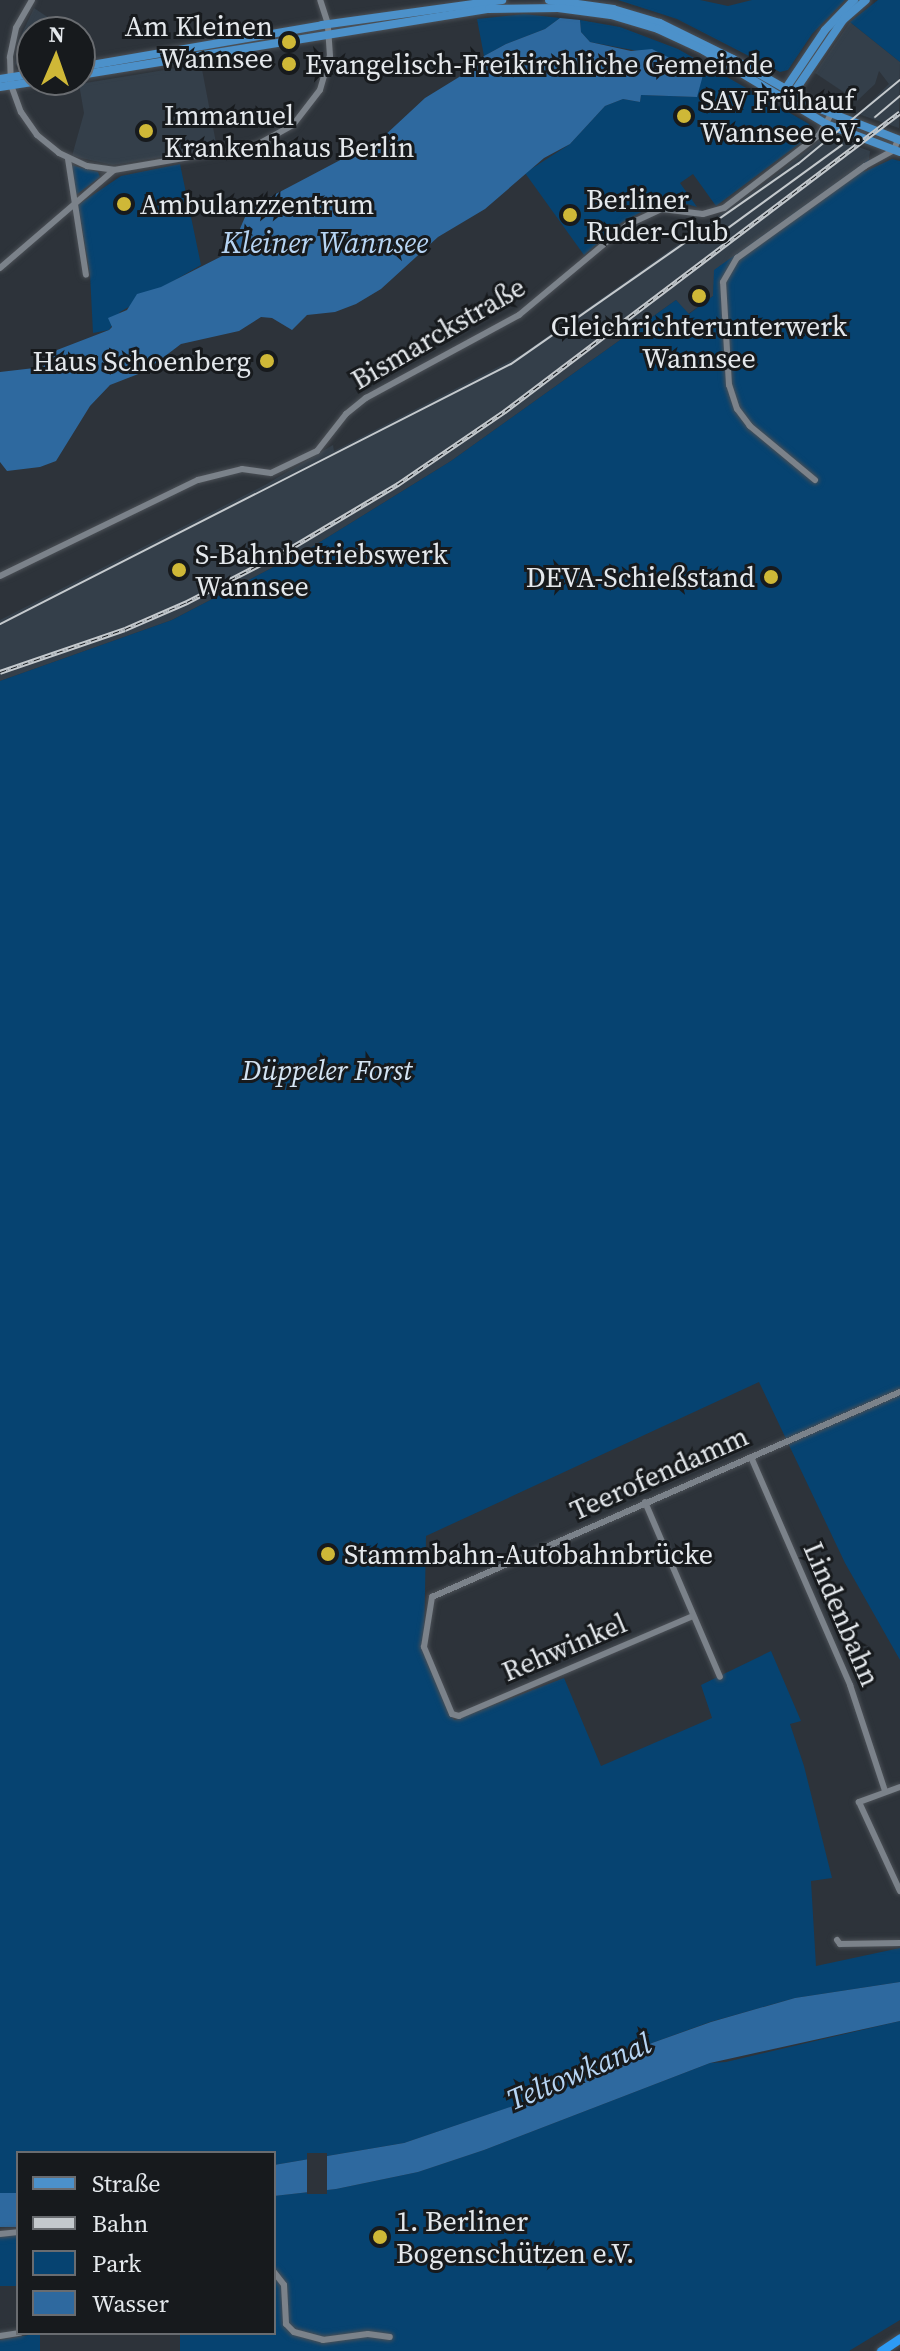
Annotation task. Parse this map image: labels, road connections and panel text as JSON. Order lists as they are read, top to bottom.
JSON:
{
  "streets": {
    "street": [
      "Bismarckstraße",
      "Teerofendamm",
      "Lindenbahn",
      "Rehwinkel"
    ]
  },
  "crossings": [
    ["Teerofendamm", "Lindenbahn"],
    ["Teerofendamm", "Rehwinkel"]
  ],
  "water": ["Kleiner Wannsee", "Teltowkanal"],
  "parks": ["Düppeler Forst"],
  "places": [
    "Am Kleinen Wannsee",
    "Evangelisch-Freikirchliche Gemeinde",
    "SAV Frühauf Wannsee e.V.",
    "Immanuel Krankenhaus Berlin",
    "Ambulanzzentrum",
    "Berliner Ruder-Club",
    "Gleichrichterunterwerk Wannsee",
    "Haus Schoenberg",
    "S-Bahnbetriebswerk Wannsee",
    "DEVA-Schießstand",
    "Stammbahn-Autobahnbrücke",
    "1. Berliner Bogenschützen e.V."
  ],
  "legend": [
    "Straße",
    "Bahn",
    "Park",
    "Wasser"
  ],
  "north": "top"
}
